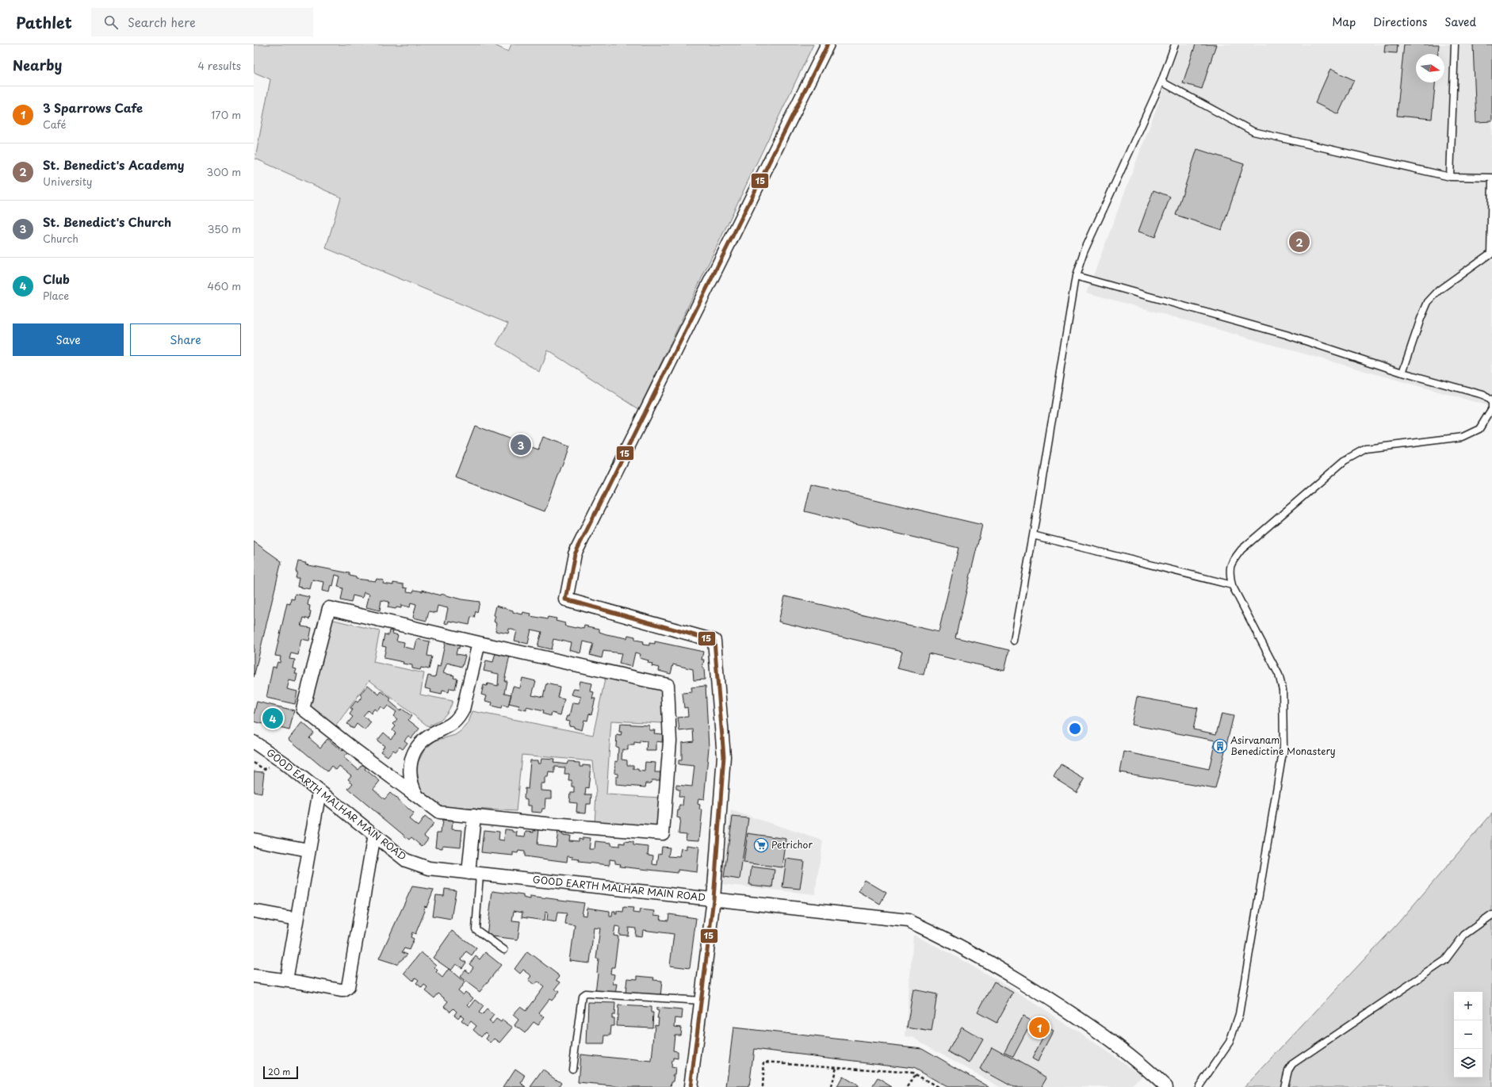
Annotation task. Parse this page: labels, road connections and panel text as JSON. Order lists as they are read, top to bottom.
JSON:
{
  "streets": {
    "street": ["GOOD EARTH MALHAR MAIN ROAD"]
  },
  "places": {
    "building": ["Asirvanam Benedictine Monastery"],
    "supermarket": ["Petrichor"]
  },
  "lines": ["transit line 15"],
  "scale_bar": "20 m",
  "north": "right",
  "page": {
    "header": "Pathlet",
    "search": "Search here",
    "nav": ["Map", "Directions", "Saved"],
    "heading": ["Nearby", "4 results"],
    "list": [
      {
        "mark": "1",
        "name": "3 Sparrows Cafe",
        "note": "Café",
        "value": "170 m"
      },
      {
        "mark": "2",
        "name": "St. Benedict's Academy",
        "note": "University",
        "value": "300 m"
      },
      {
        "mark": "3",
        "name": "St. Benedict's Church",
        "note": "Church",
        "value": "350 m"
      },
      {
        "mark": "4",
        "name": "Club",
        "note": "Place",
        "value": "460 m"
      }
    ],
    "pins": [
      "2",
      "3",
      "4",
      "1"
    ],
    "buttons": ["Save", "Share"],
    "map_buttons": ["+", "−"],
    "scale": "20 m"
  }
}
